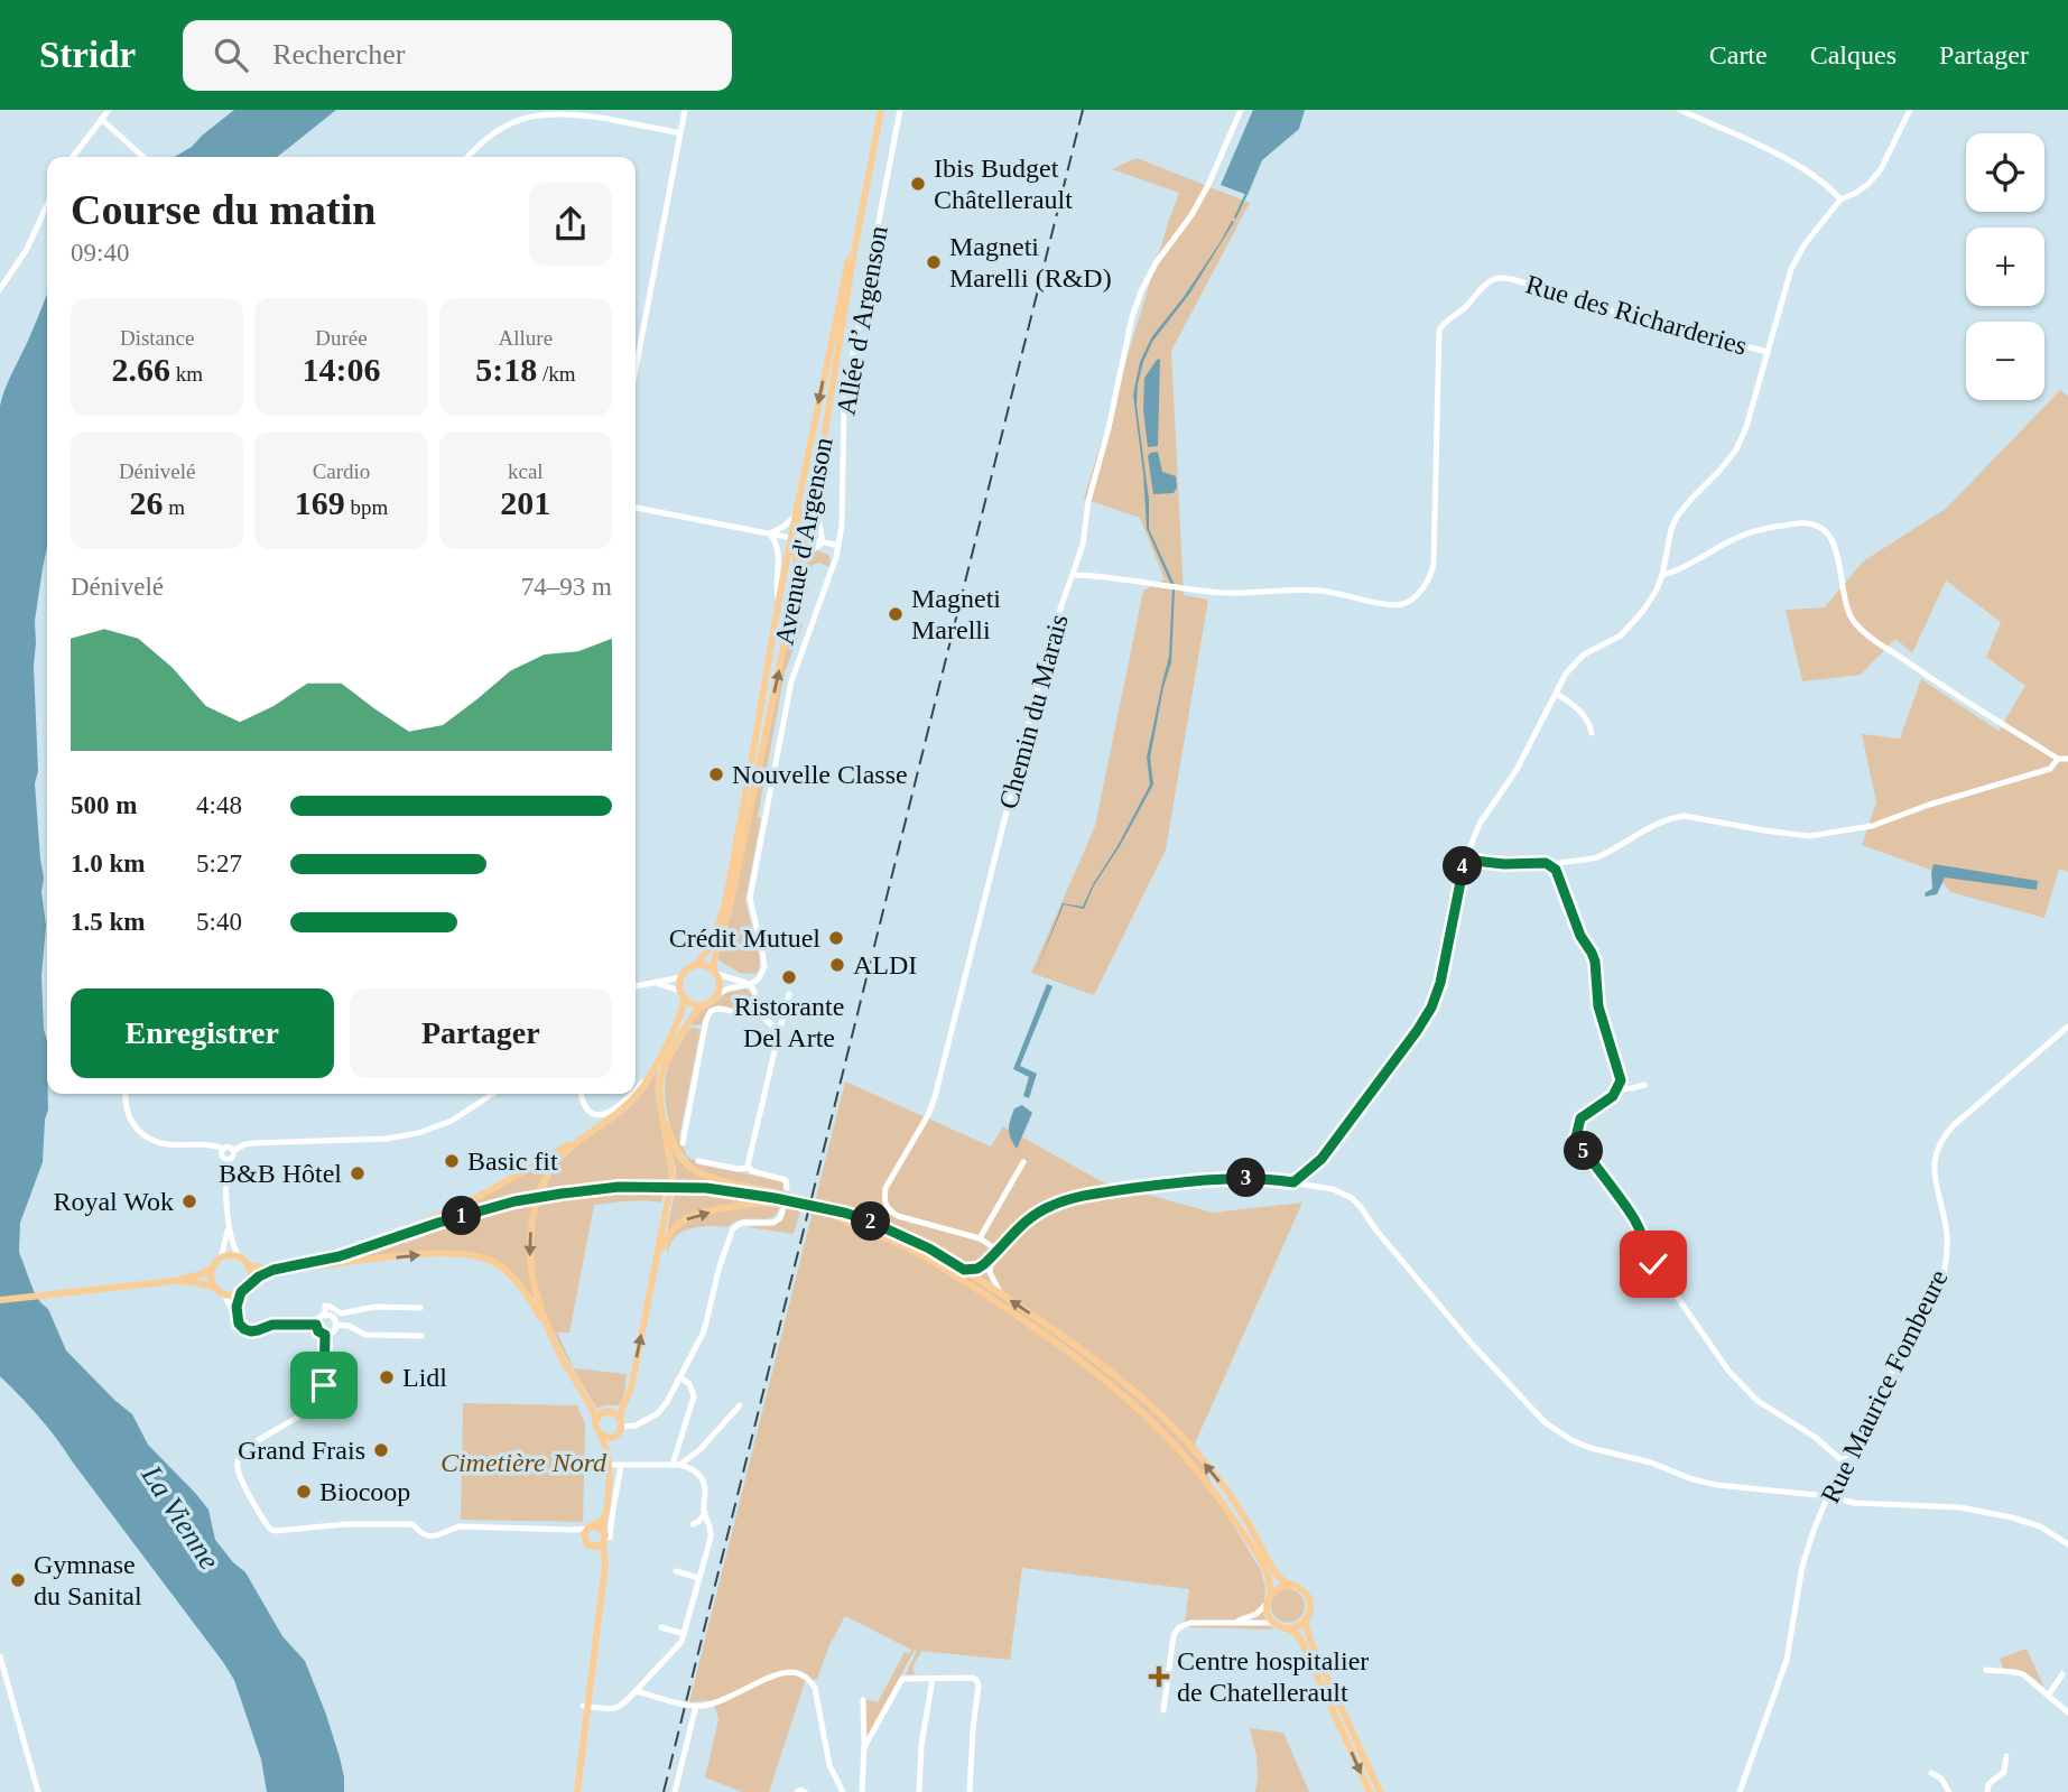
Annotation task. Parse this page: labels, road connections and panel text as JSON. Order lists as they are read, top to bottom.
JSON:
{
  "streets": {
    "main road": ["Avenue d'Argenson"],
    "street": [
      "Rue des Richarderies",
      "Allée d’Argenson",
      "Chemin du Marais",
      "Rue Maurice Fombeure"
    ]
  },
  "crossings": [
    ["Rue des Richarderies", "Chemin du Marais"]
  ],
  "water": ["La Vienne"],
  "parks": ["Cimetière Nord"],
  "places": {
    "other": [
      "Ibis Budget Châtellerault",
      "Magneti Marelli (R&D)",
      "Magneti Marelli",
      "Nouvelle Classe",
      "Crédit Mutuel",
      "ALDI",
      "Ristorante Del Arte",
      "Basic fit",
      "B&B Hôtel",
      "Royal Wok",
      "Lidl",
      "Grand Frais",
      "Biocoop",
      "Gymnase du Sanital"
    ],
    "health": ["Centre hospitalier de Chatellerault"]
  },
  "page": {
    "header": "Stridr",
    "search": "Rechercher",
    "nav": ["Carte", "Calques", "Partager"],
    "map_buttons": ["+", "−"],
    "heading": ["Course du matin", "09:40"],
    "stats": [
      ["Distance", "2.66 km"],
      ["Durée", "14:06"],
      ["Allure", "5:18 /km"],
      ["Dénivelé", "26 m"],
      ["Cardio", "169 bpm"],
      ["kcal", "201"]
    ],
    "chart": ["Dénivelé", "74–93 m"],
    "list": [
      {
        "name": "500 m",
        "note": "4:48"
      },
      {
        "name": "1.0 km",
        "note": "5:27"
      },
      {
        "name": "1.5 km",
        "note": "5:40"
      }
    ],
    "pins": [
      "4",
      "5",
      "3",
      "1",
      "2"
    ],
    "buttons": ["Enregistrer", "Partager"]
  }
}
